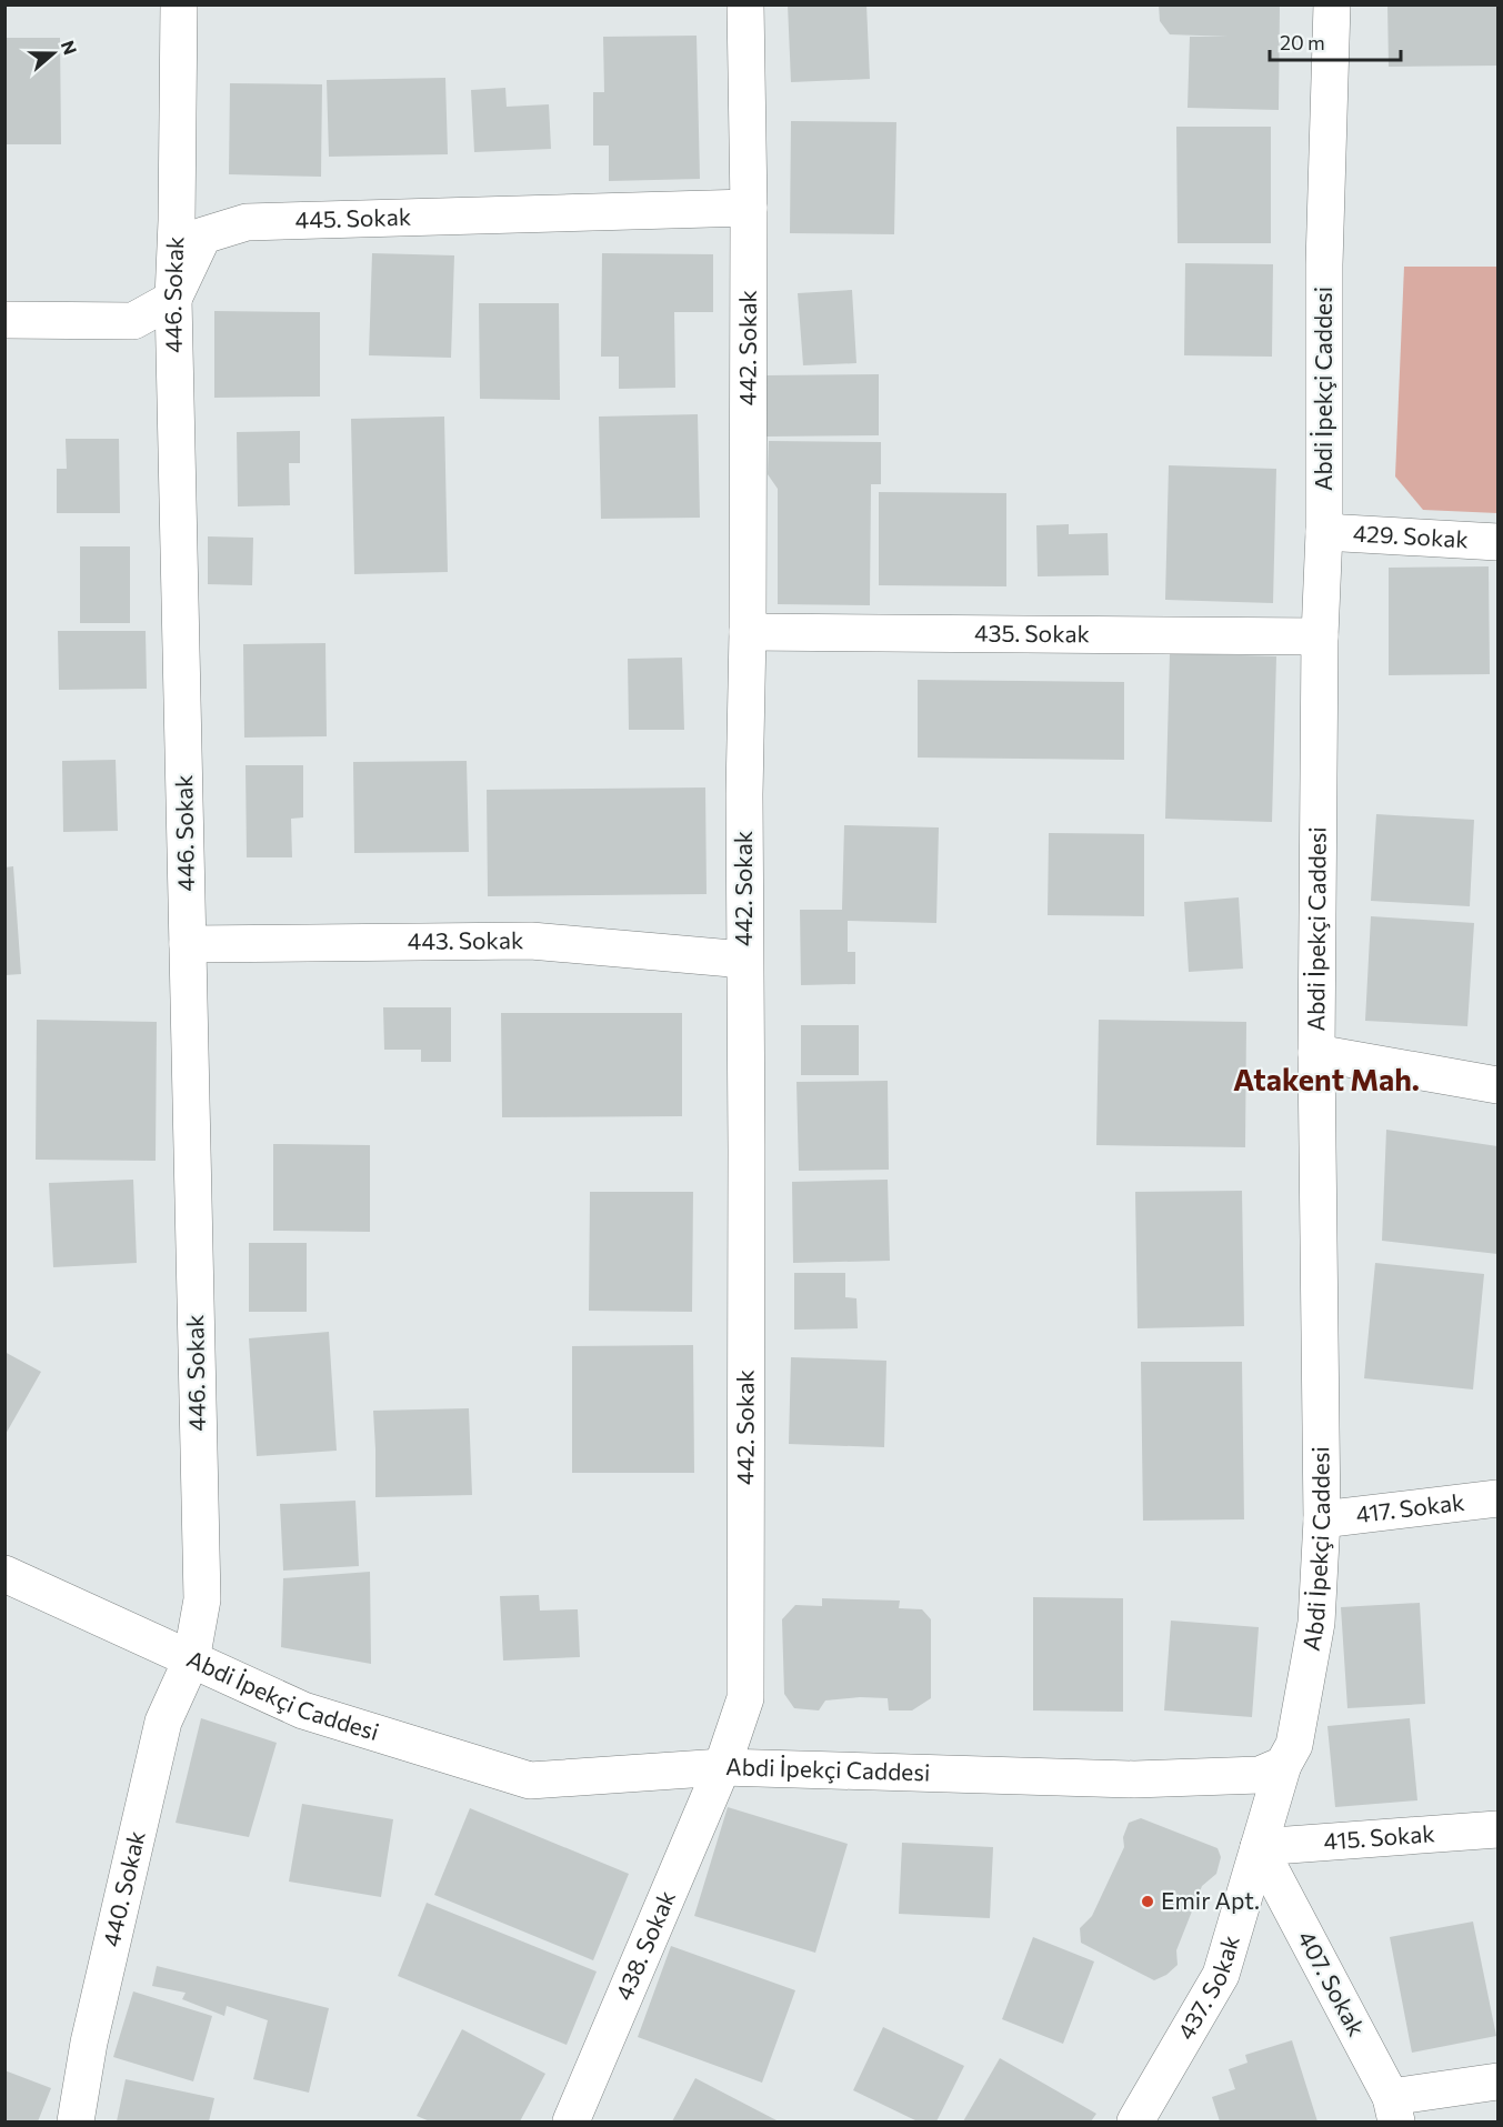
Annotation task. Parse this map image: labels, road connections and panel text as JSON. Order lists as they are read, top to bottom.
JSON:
{
  "streets": {
    "street": [
      "445. Sokak",
      "446. Sokak",
      "442. Sokak",
      "Abdi İpekçi Caddesi",
      "429. Sokak",
      "435. Sokak",
      "443. Sokak",
      "417. Sokak",
      "415. Sokak",
      "440. Sokak",
      "438. Sokak",
      "407. Sokak",
      "437. Sokak"
    ]
  },
  "crossings": [
    ["445. Sokak", "446. Sokak"],
    ["445. Sokak", "442. Sokak"],
    ["446. Sokak", "Abdi İpekçi Caddesi"],
    ["446. Sokak", "443. Sokak"],
    ["446. Sokak", "440. Sokak"],
    ["442. Sokak", "Abdi İpekçi Caddesi"],
    ["442. Sokak", "435. Sokak"],
    ["442. Sokak", "443. Sokak"],
    ["442. Sokak", "438. Sokak"],
    ["Abdi İpekçi Caddesi", "429. Sokak"],
    ["Abdi İpekçi Caddesi", "435. Sokak"],
    ["Abdi İpekçi Caddesi", "417. Sokak"],
    ["Abdi İpekçi Caddesi", "440. Sokak"],
    ["Abdi İpekçi Caddesi", "438. Sokak"],
    ["Abdi İpekçi Caddesi", "437. Sokak"],
    ["415. Sokak", "407. Sokak"],
    ["415. Sokak", "437. Sokak"],
    ["407. Sokak", "437. Sokak"]
  ],
  "districts": ["Atakent Mah."],
  "places": ["Emir Apt."],
  "scale_bar": "20 m",
  "north": "right"
}
